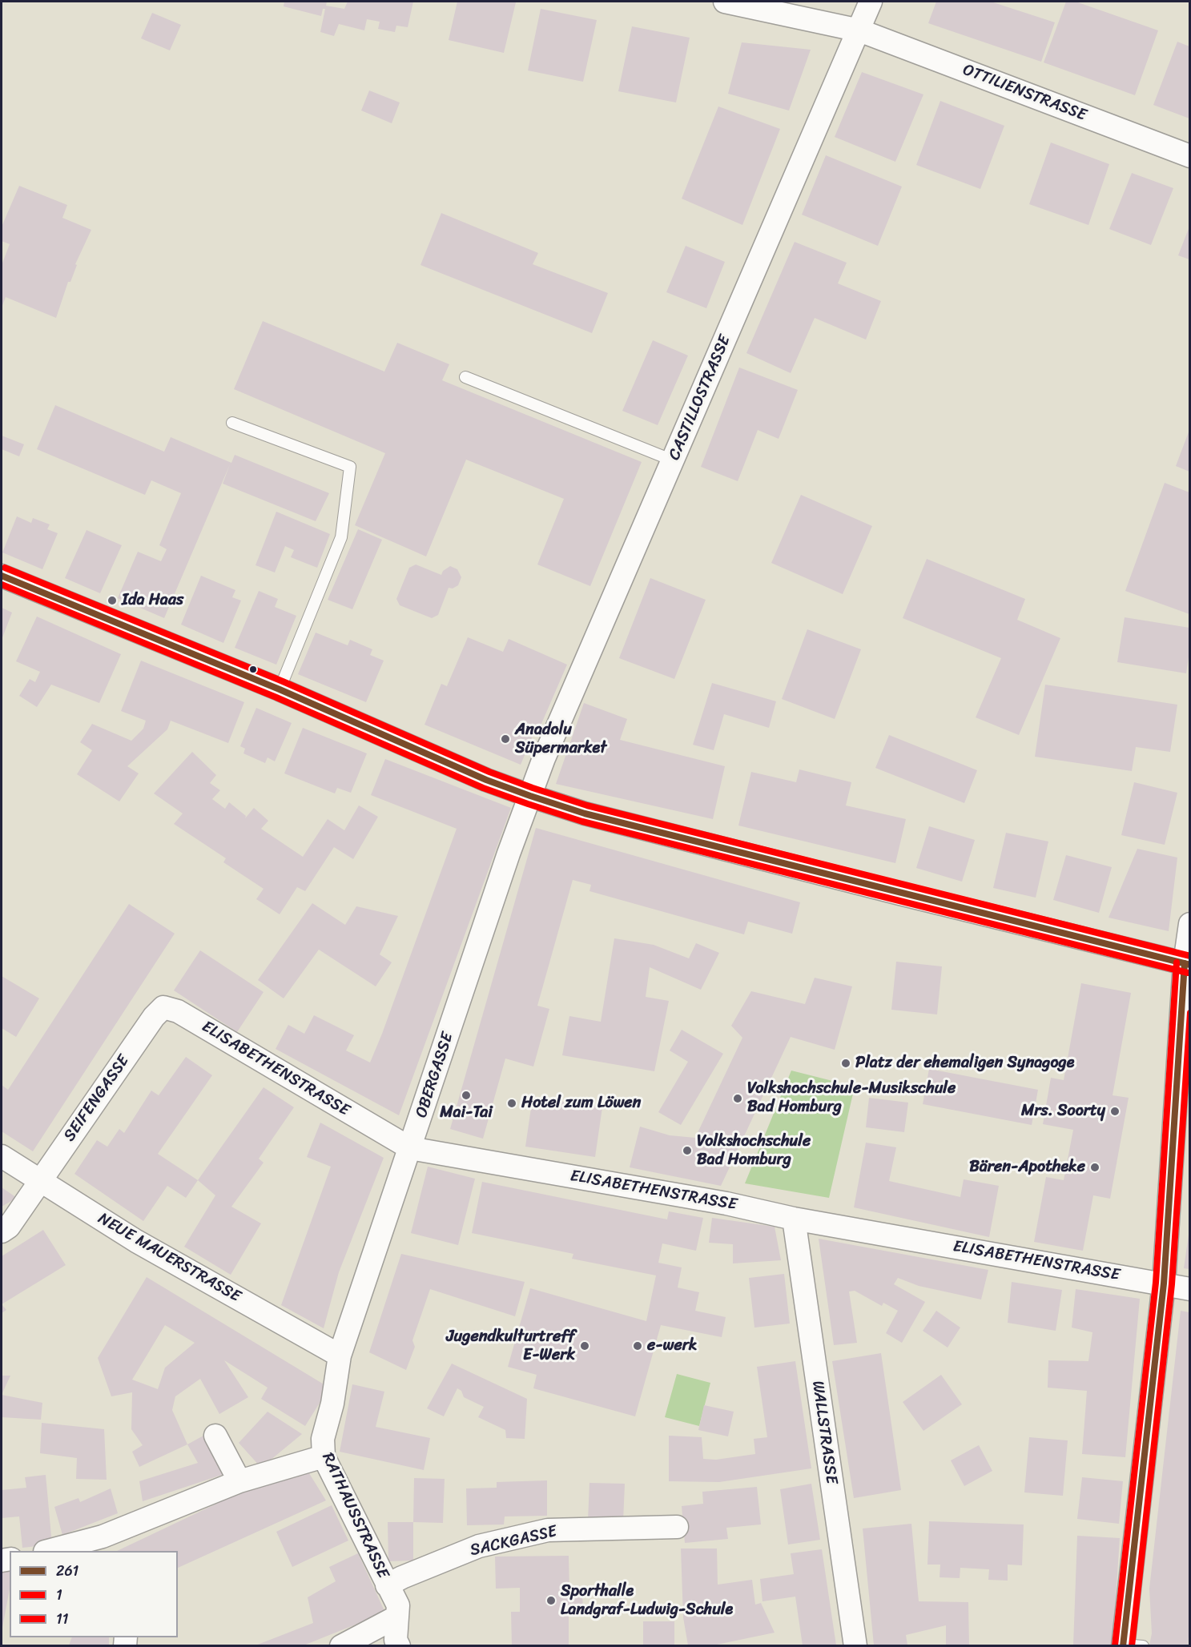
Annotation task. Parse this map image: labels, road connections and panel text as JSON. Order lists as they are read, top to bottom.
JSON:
{
  "streets": {
    "street": [
      "OTTILIENSTRASSE",
      "CASTILLOSTRASSE",
      "ELISABETHENSTRASSE",
      "OBERGASSE",
      "SEIFENGASSE",
      "NEUE MAUERSTRASSE",
      "WALLSTRASSE",
      "RATHAUSSTRASSE",
      "SACKGASSE"
    ]
  },
  "crossings": [
    ["OTTILIENSTRASSE", "CASTILLOSTRASSE"],
    ["CASTILLOSTRASSE", "OBERGASSE"],
    ["ELISABETHENSTRASSE", "OBERGASSE"],
    ["ELISABETHENSTRASSE", "SEIFENGASSE"],
    ["ELISABETHENSTRASSE", "WALLSTRASSE"],
    ["OBERGASSE", "NEUE MAUERSTRASSE"],
    ["OBERGASSE", "RATHAUSSTRASSE"],
    ["SEIFENGASSE", "NEUE MAUERSTRASSE"],
    ["NEUE MAUERSTRASSE", "RATHAUSSTRASSE"],
    ["RATHAUSSTRASSE", "SACKGASSE"]
  ],
  "places": [
    "Ida Haas",
    "Anadolu Süpermarket",
    "Platz der ehemaligen Synagoge",
    "Mai-Tai",
    "Volkshochschule-Musikschule Bad Homburg",
    "Hotel zum Löwen",
    "Mrs. Soorty",
    "Volkshochschule Bad Homburg",
    "Bären-Apotheke",
    "Jugendkulturtreff E-Werk",
    "e-werk",
    "Sporthalle Landgraf-Ludwig-Schule"
  ],
  "lines": ["transit line 11", "transit line 261", "transit line 1"],
  "legend": ["261", "1", "11"]
}
